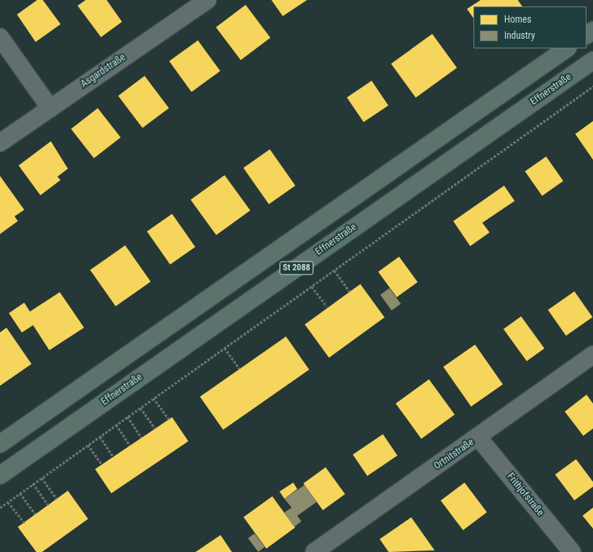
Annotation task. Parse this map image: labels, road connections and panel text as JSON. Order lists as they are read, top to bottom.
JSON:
{
  "streets": {
    "main road": ["Effnerstraße", "St 2088"],
    "street": ["Asgardstraße", "Ortnitstraße", "Frithjofstraße"]
  },
  "crossings": [
    ["Ortnitstraße", "Frithjofstraße"]
  ],
  "legend": ["Homes", "Industry"]
}
